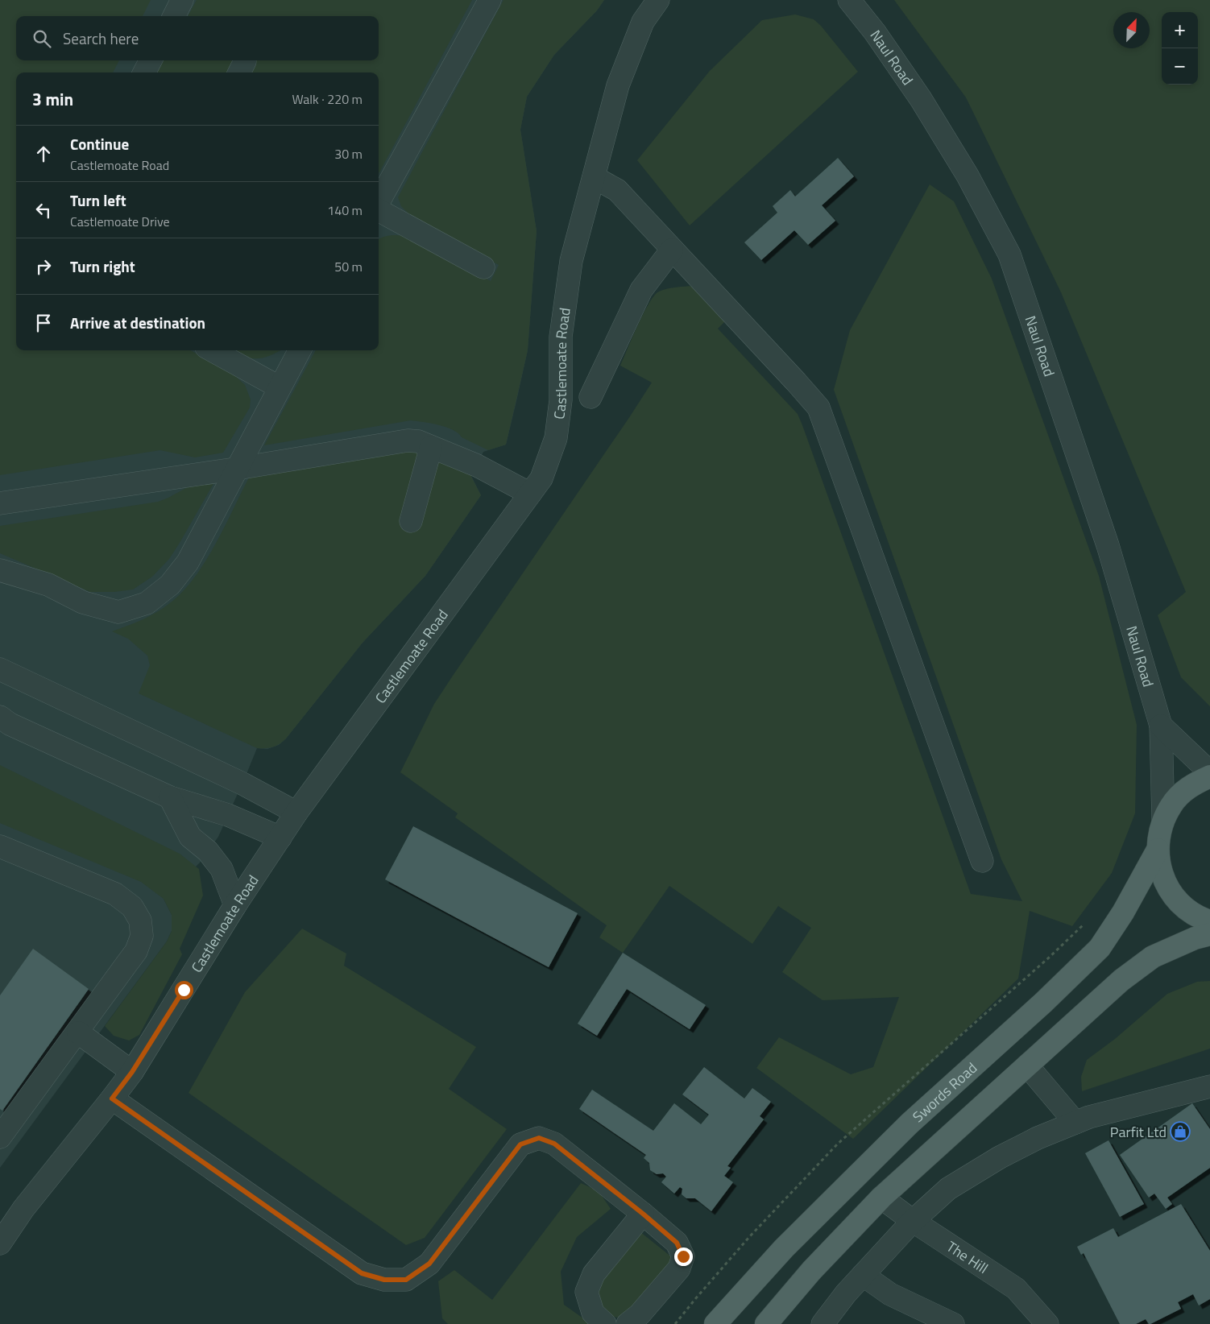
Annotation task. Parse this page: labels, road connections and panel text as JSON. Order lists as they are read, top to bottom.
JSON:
{
  "streets": {
    "main road": ["Swords Road"],
    "street": ["Naul Road", "Castlemoate Road", "The Hill"]
  },
  "places": {
    "shop": ["Parfit Ltd"]
  },
  "north": "top right",
  "page": {
    "map_buttons": ["+", "−"],
    "search": "Search here",
    "heading": ["3 min", "Walk · 220 m"],
    "list": [
      ["Continue", "Castlemoate Road", "30 m"],
      ["Turn left", "Castlemoate Drive", "140 m"],
      ["Turn right", "50 m"],
      "Arrive at destination"
    ]
  }
}
